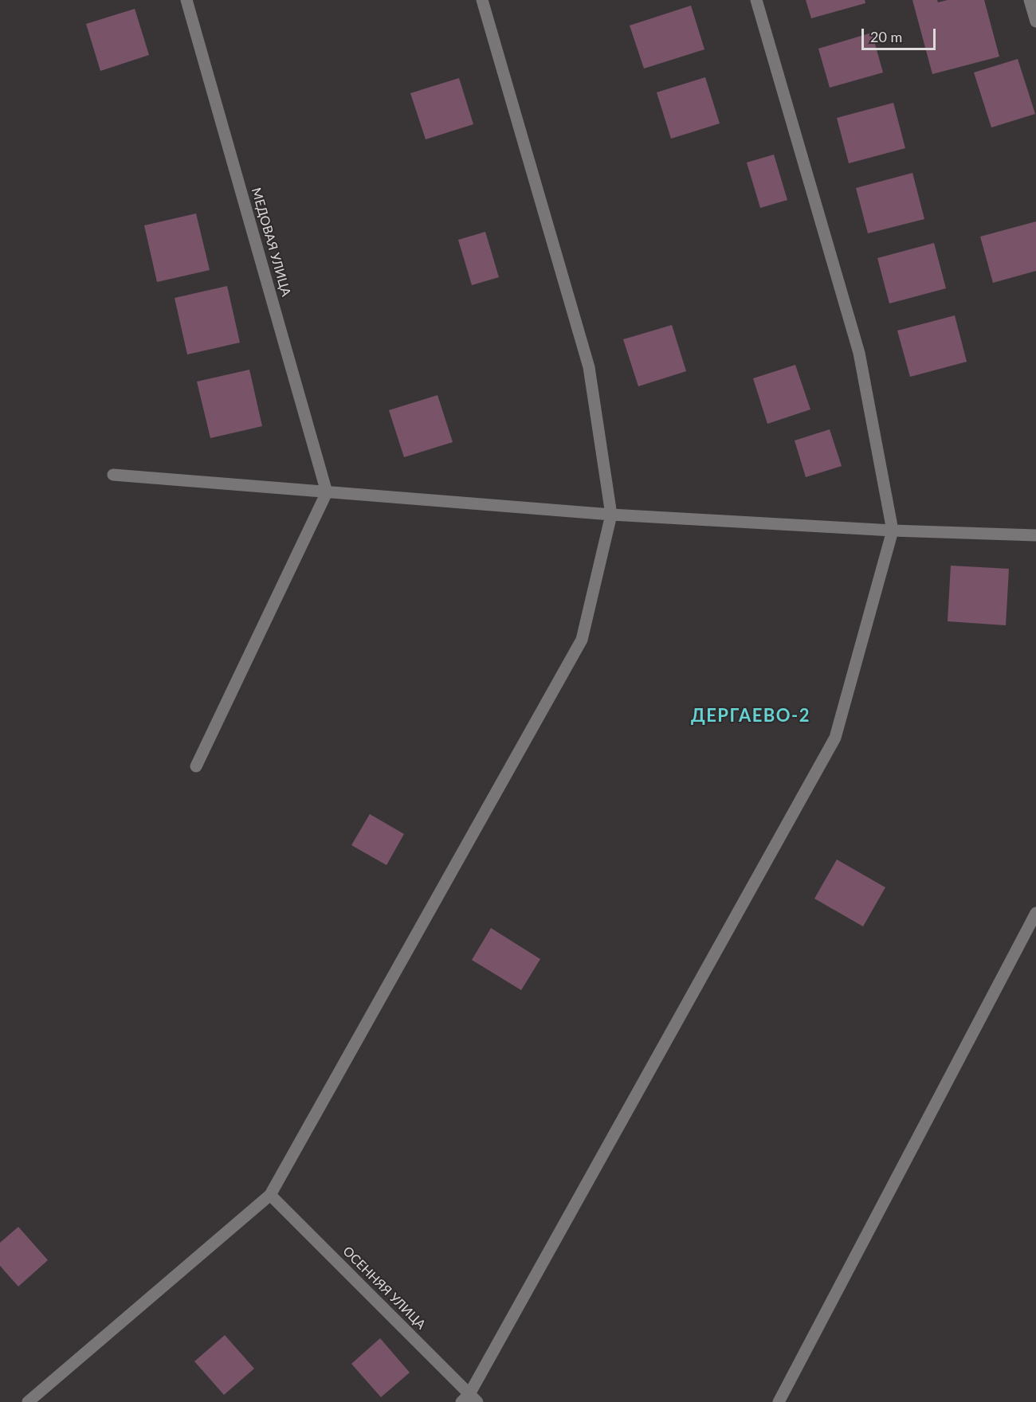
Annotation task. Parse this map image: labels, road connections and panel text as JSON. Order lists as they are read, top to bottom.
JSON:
{
  "streets": {
    "street": ["МЕДОВАЯ УЛИЦА", "ОСЕННЯЯ УЛИЦА"]
  },
  "districts": ["ДЕРГАЕВО-2"],
  "scale_bar": "20 m"
}
